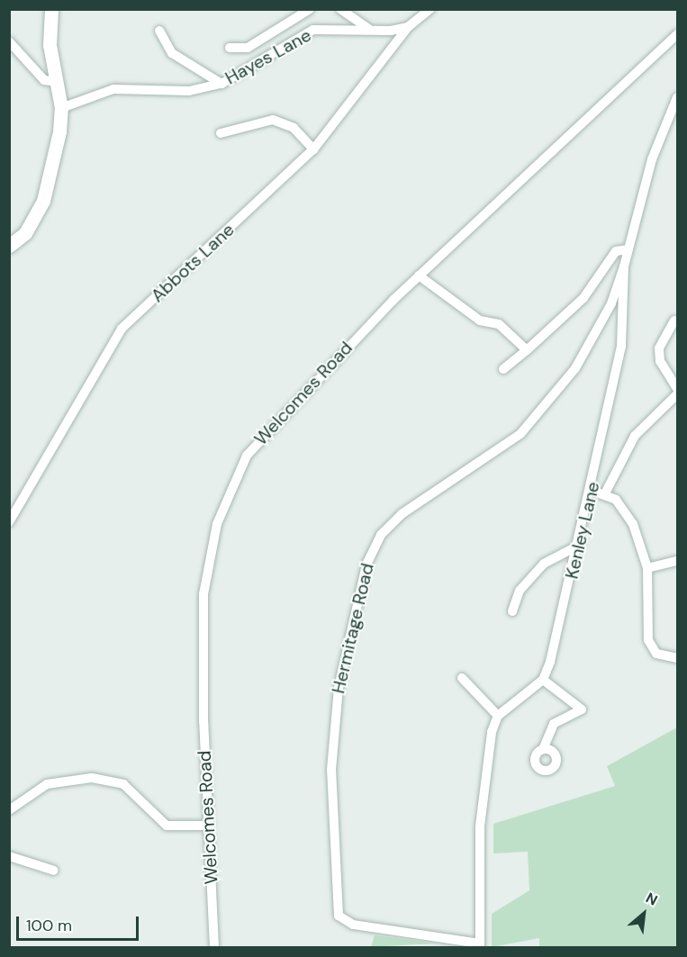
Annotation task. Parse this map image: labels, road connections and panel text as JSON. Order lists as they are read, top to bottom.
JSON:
{
  "streets": {
    "street": [
      "Hayes Lane",
      "Abbots Lane",
      "Welcomes Road",
      "Kenley Lane",
      "Hermitage Road"
    ]
  },
  "crossings": [
    ["Hayes Lane", "Abbots Lane"],
    ["Kenley Lane", "Hermitage Road"]
  ],
  "scale_bar": "100 m",
  "north": "top right"
}
